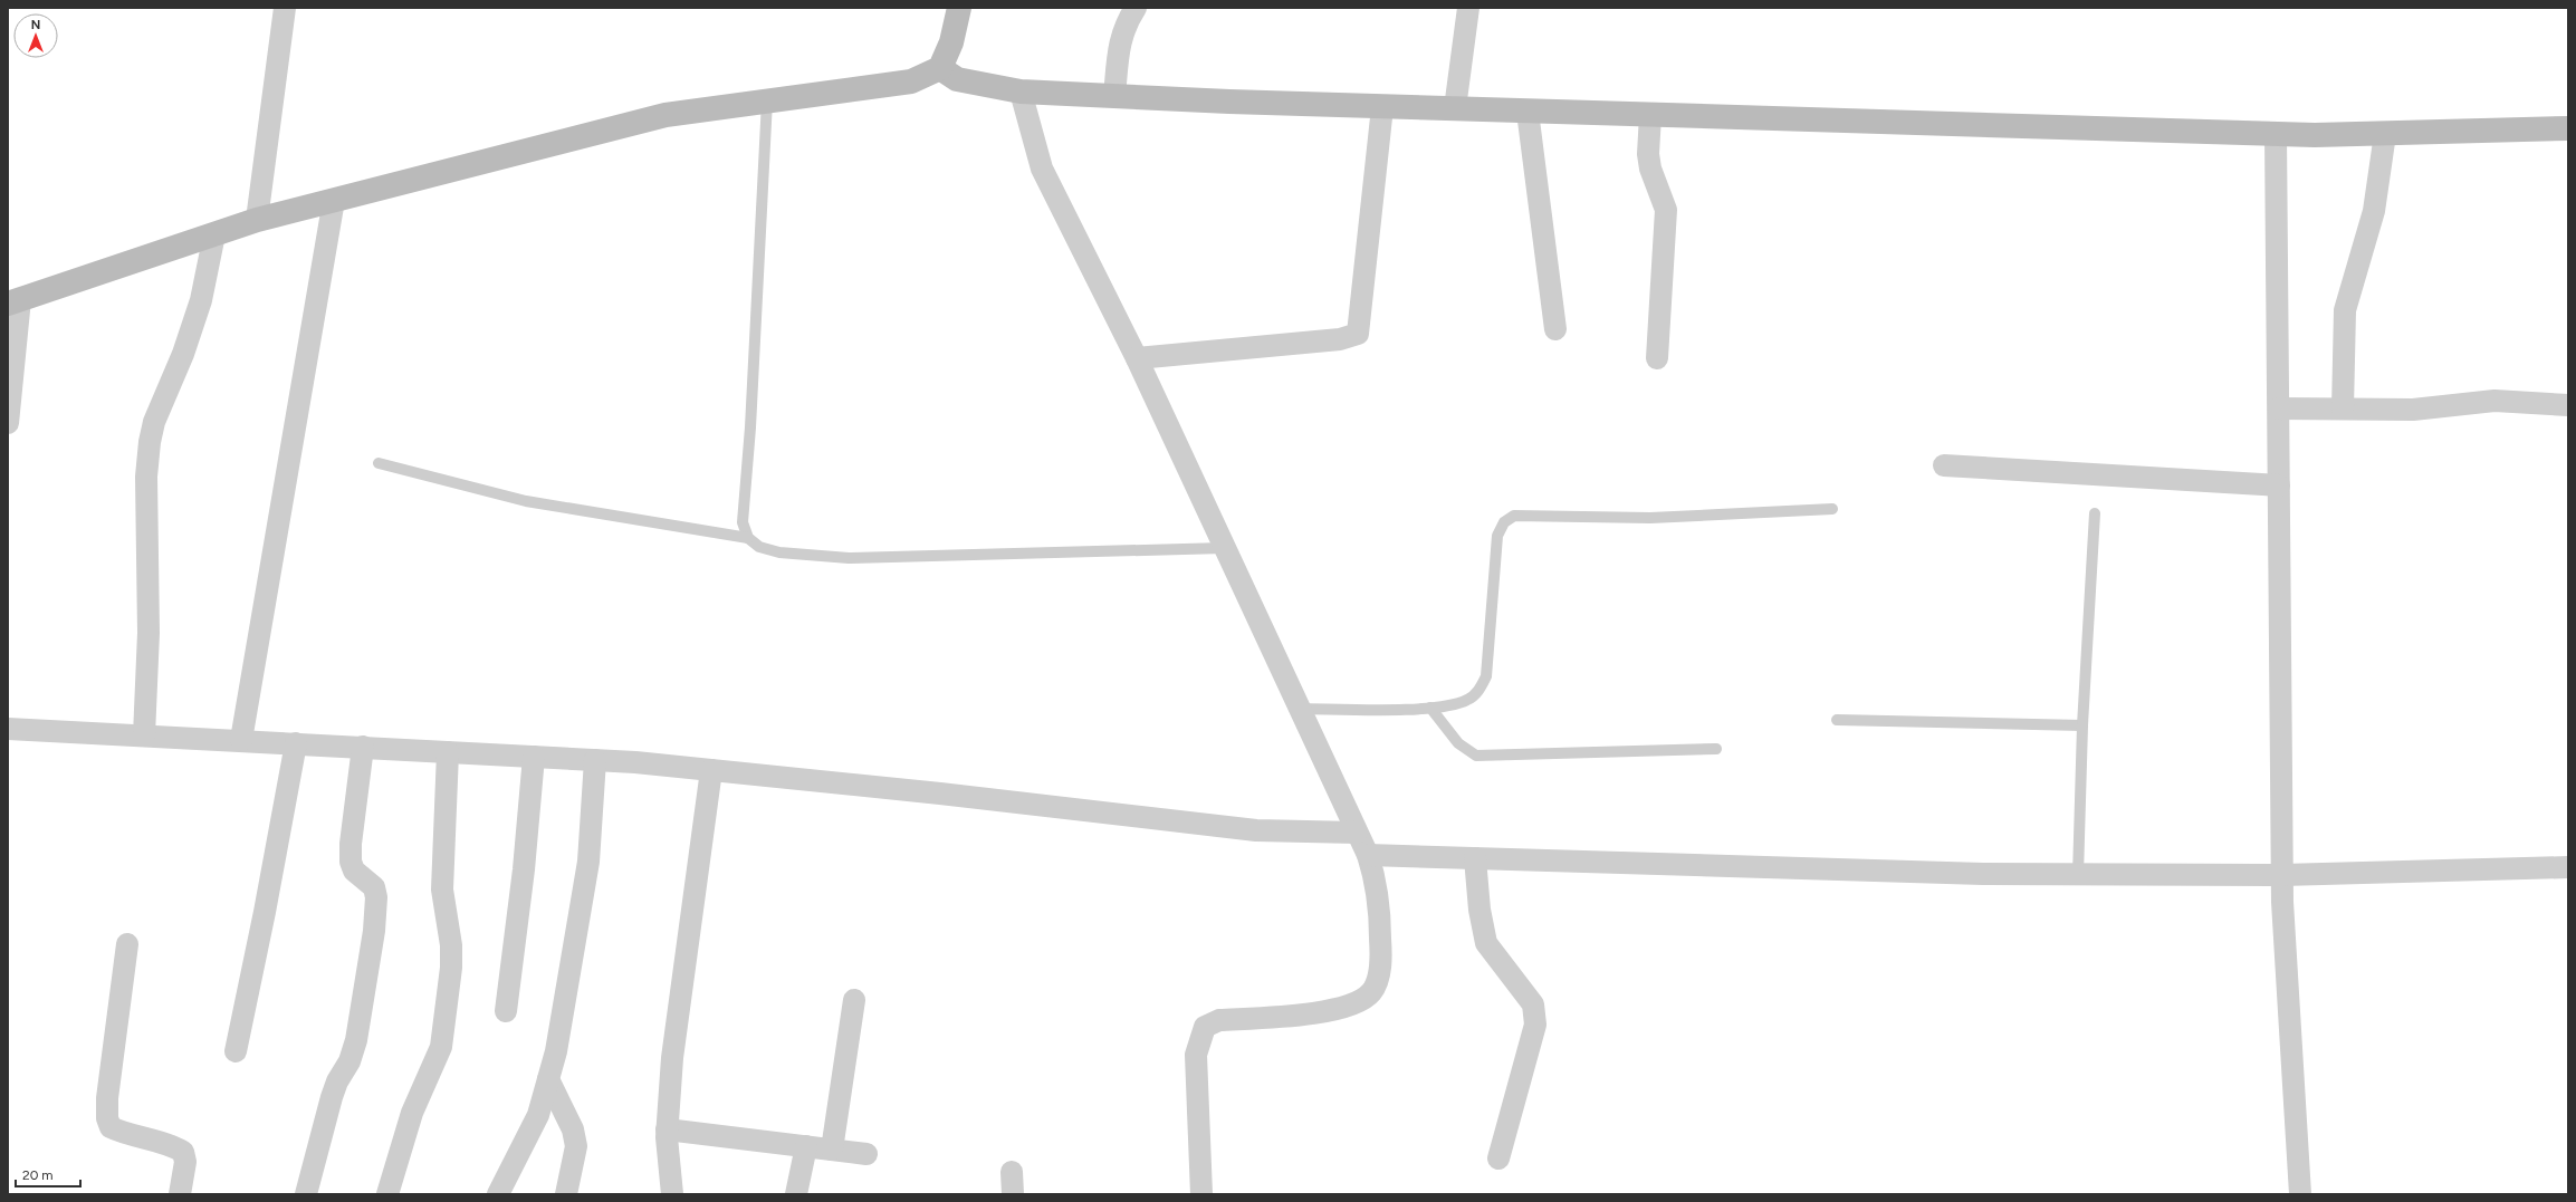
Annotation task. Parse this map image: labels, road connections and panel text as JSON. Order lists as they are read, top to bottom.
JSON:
{
  "scale_bar": "20 m",
  "north": "top"
}
